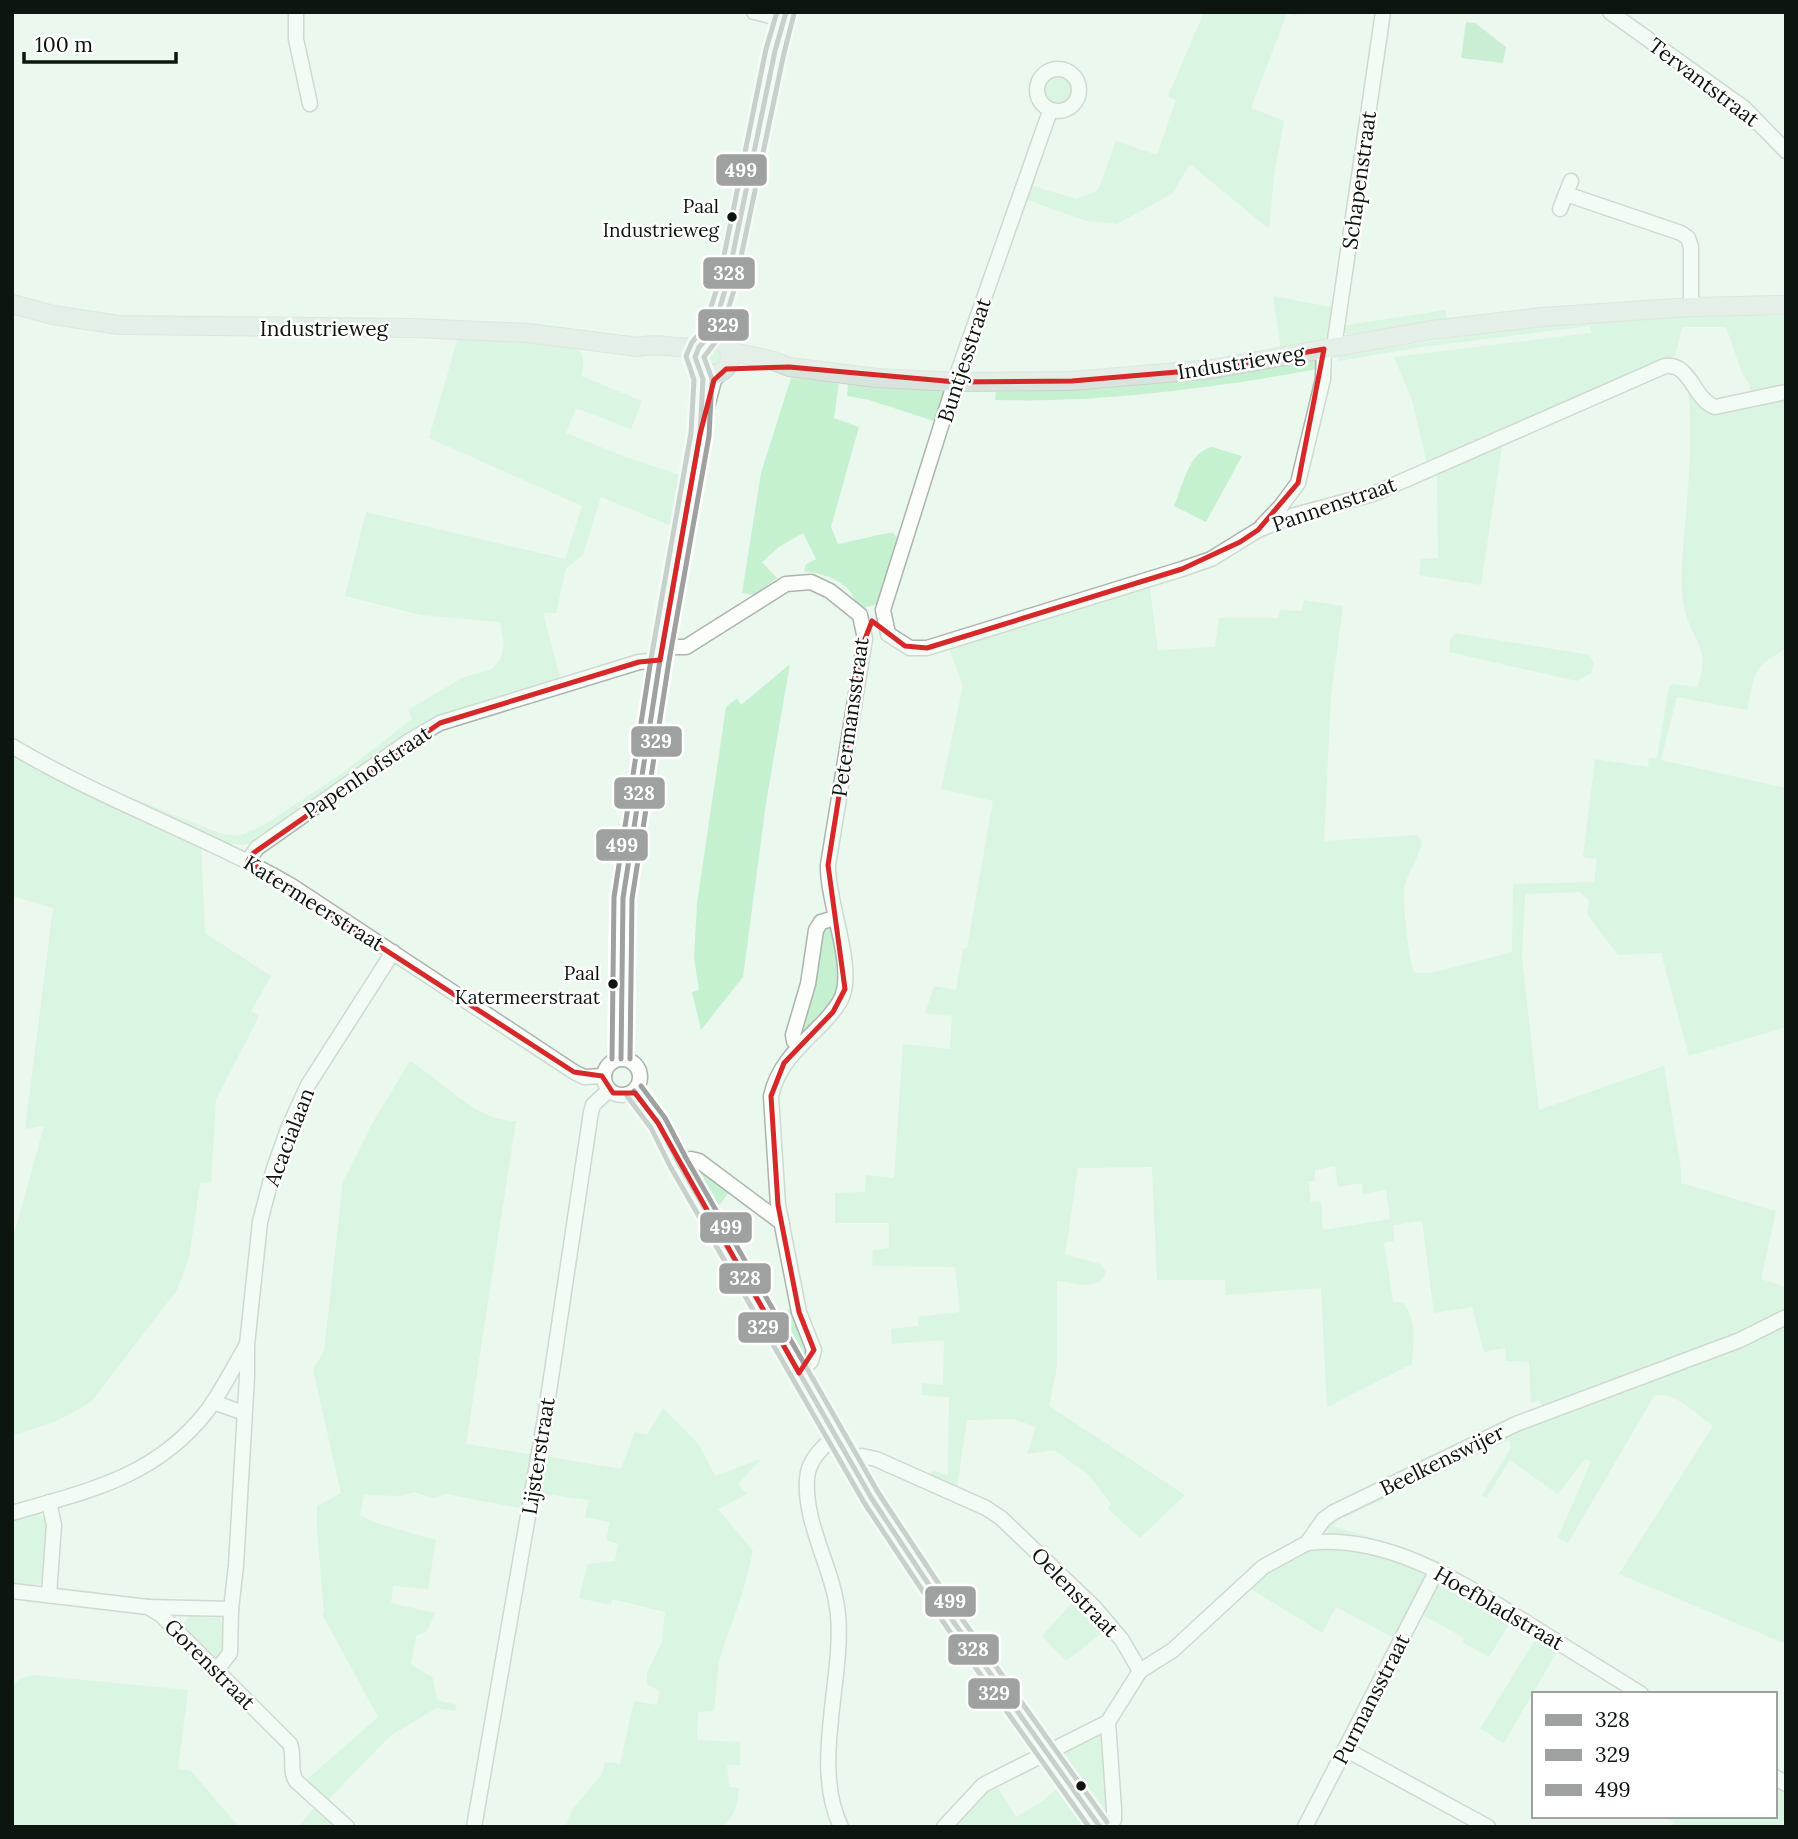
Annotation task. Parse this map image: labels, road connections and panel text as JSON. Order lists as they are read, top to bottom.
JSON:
{
  "streets": {
    "main road": ["Industrieweg"],
    "street": [
      "Tervantstraat",
      "Schapenstraat",
      "Buntjesstraat",
      "Pannenstraat",
      "Petermansstraat",
      "Papenhofstraat",
      "Katermeerstraat",
      "Acacialaan",
      "Lijsterstraat",
      "Beelkenswijer",
      "Oelenstraat",
      "Hoefbladstraat",
      "Gorenstraat",
      "Purmansstraat"
    ]
  },
  "crossings": [
    ["Schapenstraat", "Industrieweg"],
    ["Schapenstraat", "Pannenstraat"],
    ["Industrieweg", "Buntjesstraat"],
    ["Buntjesstraat", "Pannenstraat"],
    ["Petermansstraat", "Papenhofstraat"],
    ["Papenhofstraat", "Katermeerstraat"],
    ["Katermeerstraat", "Acacialaan"],
    ["Katermeerstraat", "Lijsterstraat"],
    ["Acacialaan", "Gorenstraat"],
    ["Beelkenswijer", "Oelenstraat"],
    ["Beelkenswijer", "Hoefbladstraat"],
    ["Hoefbladstraat", "Purmansstraat"]
  ],
  "places": ["Paal Industrieweg", "Paal Katermeerstraat"],
  "lines": ["transit line 328", "transit line 499", "transit line 329"],
  "legend": ["328", "329", "499"],
  "scale_bar": "100 m"
}
